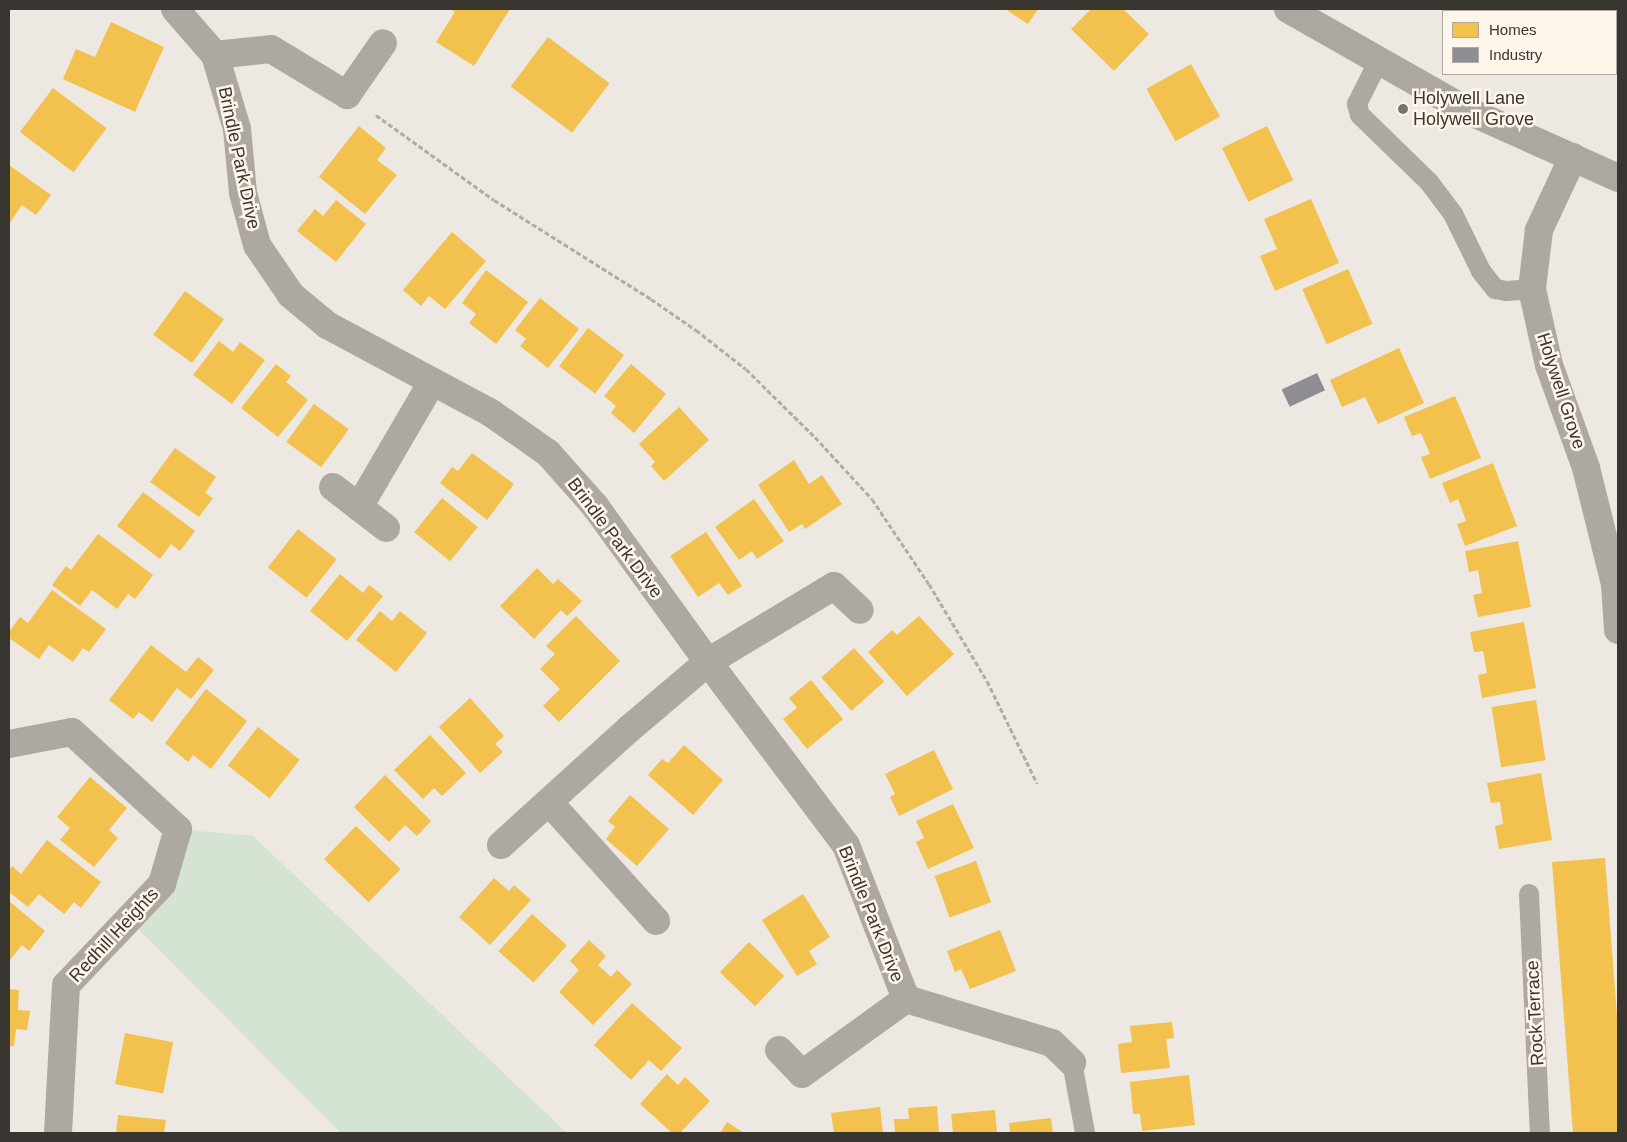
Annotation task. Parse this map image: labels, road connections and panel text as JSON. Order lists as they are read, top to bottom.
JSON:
{
  "streets": {
    "street": ["Brindle Park Drive", "Holywell Grove", "Redhill Heights"],
    "lane": ["Rock Terrace"]
  },
  "places": ["Holywell Lane Holywell Grove"],
  "legend": ["Homes", "Industry"]
}
